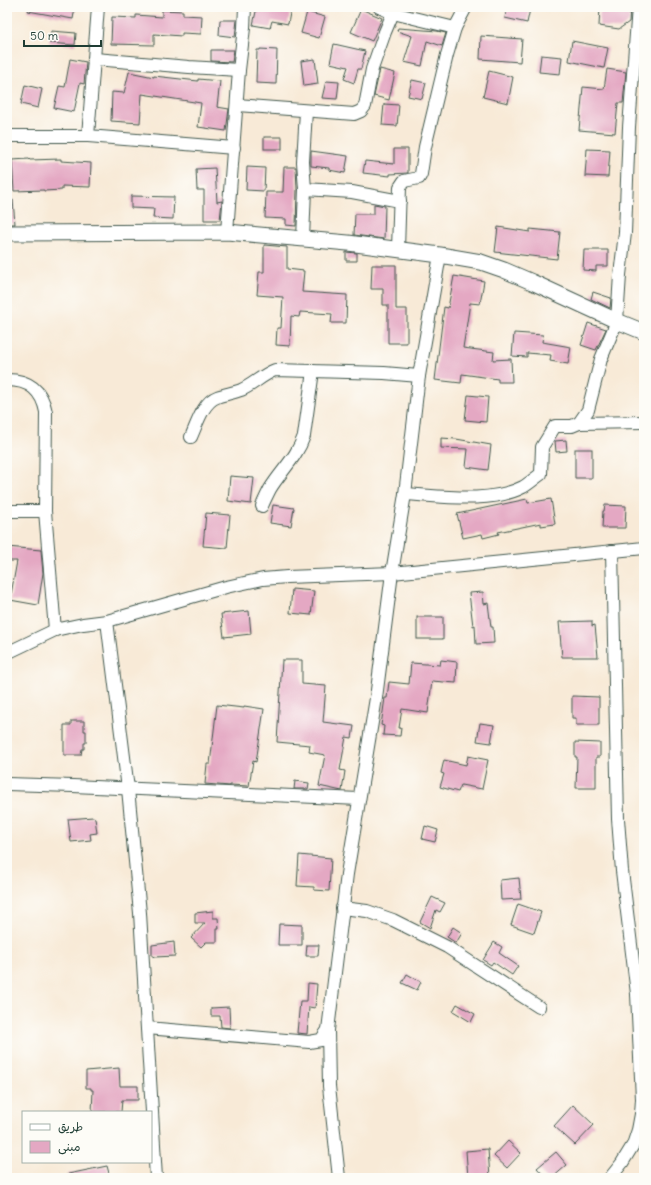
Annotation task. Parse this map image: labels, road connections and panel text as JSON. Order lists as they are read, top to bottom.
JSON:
{
  "legend": ["طريق", "مبنى"],
  "scale_bar": "50 m"
}
